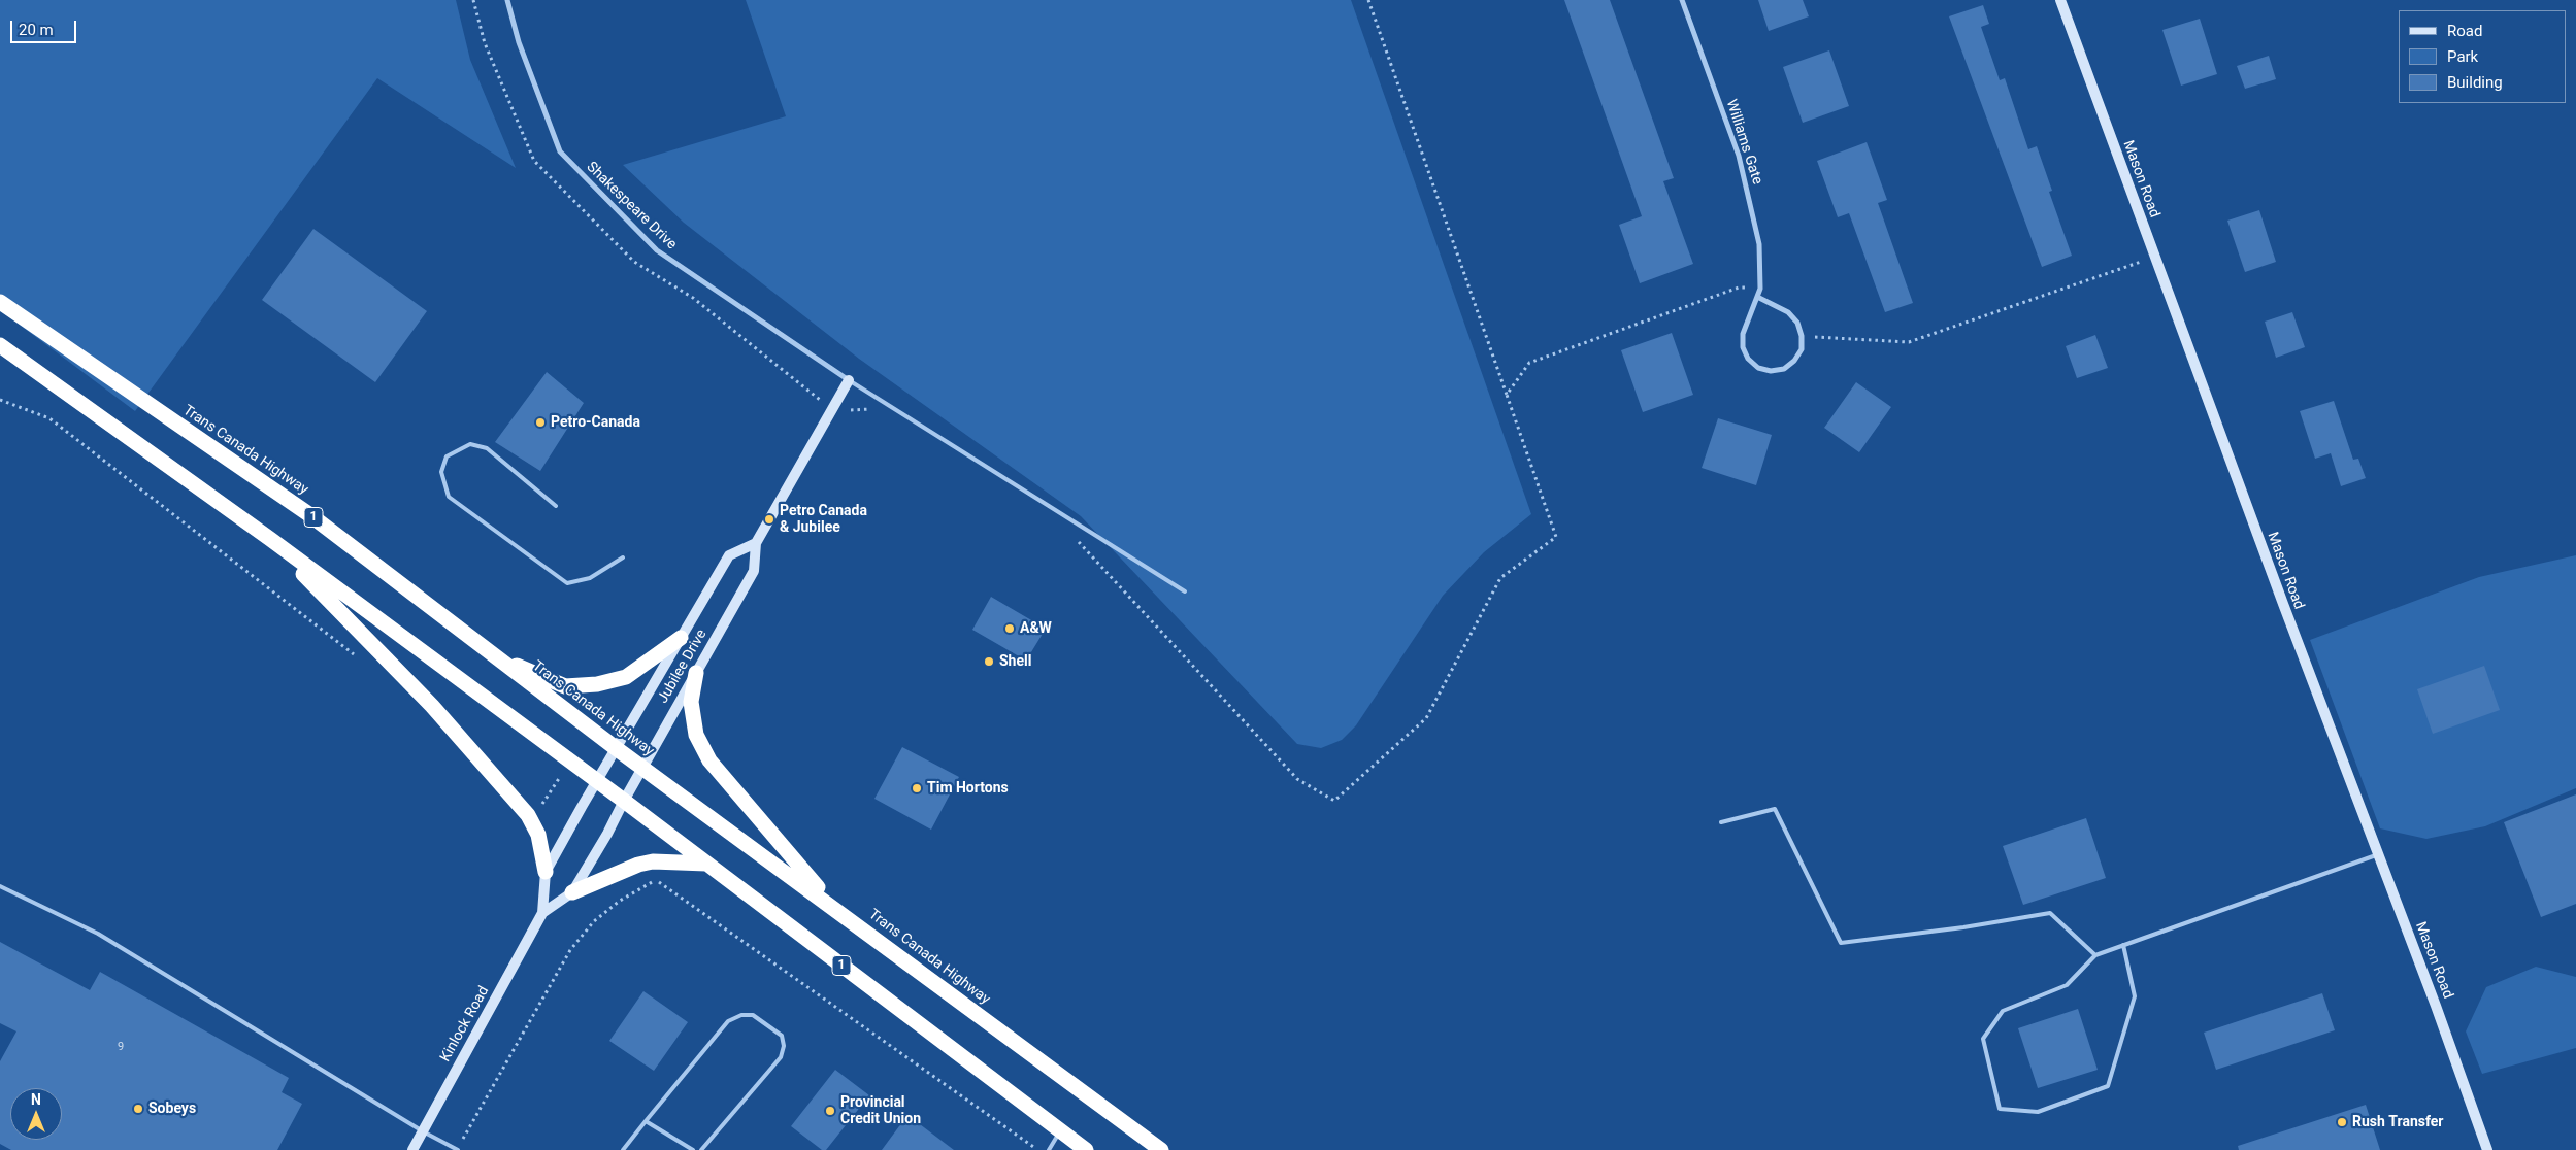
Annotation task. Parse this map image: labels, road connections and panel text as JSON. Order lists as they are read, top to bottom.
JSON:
{
  "streets": {
    "highway": ["Trans Canada Highway", "1"],
    "street": [
      "Williams Gate",
      "Mason Road",
      "Shakespeare Drive",
      "Jubilee Drive",
      "Kinlock Road"
    ]
  },
  "crossings": [
    ["Shakespeare Drive", "Jubilee Drive"],
    ["Trans Canada Highway", "Jubilee Drive"],
    ["1", "Jubilee Drive"],
    ["1", "Kinlock Road"],
    ["Jubilee Drive", "Kinlock Road"]
  ],
  "places": [
    "Petro-Canada",
    "Petro Canada & Jubilee",
    "A&W",
    "Shell",
    "Tim Hortons",
    "Sobeys",
    "Provincial Credit Union",
    "Rush Transfer"
  ],
  "house_numbers": ["9"],
  "legend": ["Road", "Park", "Building"],
  "scale_bar": "20 m",
  "north": "top"
}
